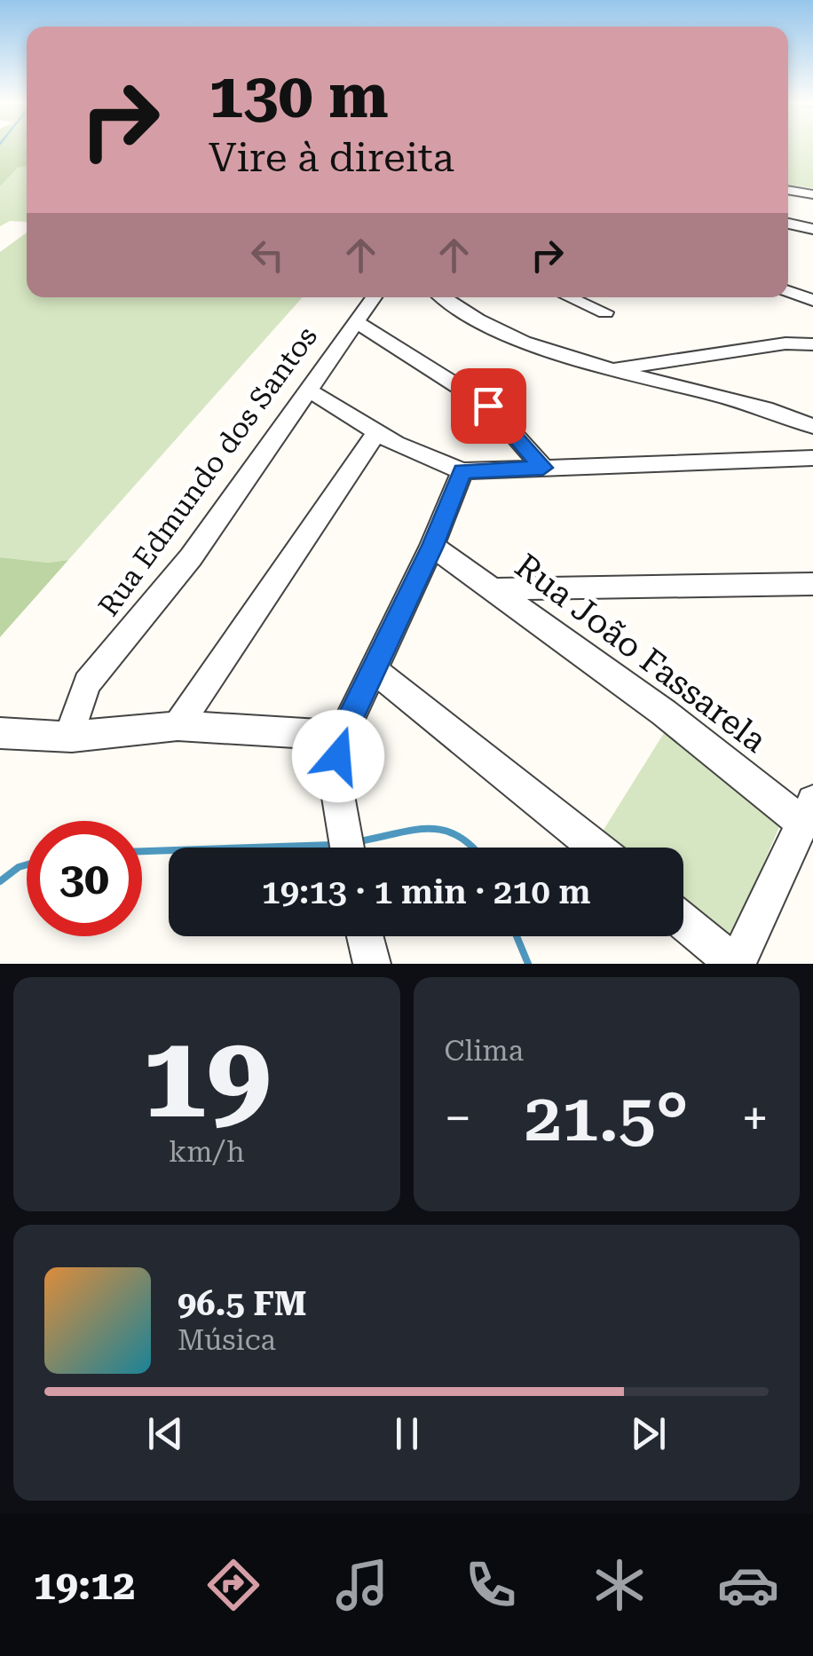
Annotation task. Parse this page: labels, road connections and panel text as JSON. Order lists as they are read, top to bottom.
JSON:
{
  "streets": {
    "street": ["Rua Edmundo dos Santos", "Rua João Fassarela"]
  },
  "page": {
    "turn": ["130 m", "Vire à direita"],
    "limit": "30",
    "trip": "19:13 · 1 min · 210 m",
    "tile": [
      ["19", "km/h"],
      "Clima"
    ],
    "heat": ["−", "21.5°", "+"],
    "song": ["96.5 FM", "Música"],
    "tabs": "19:12"
  }
}
